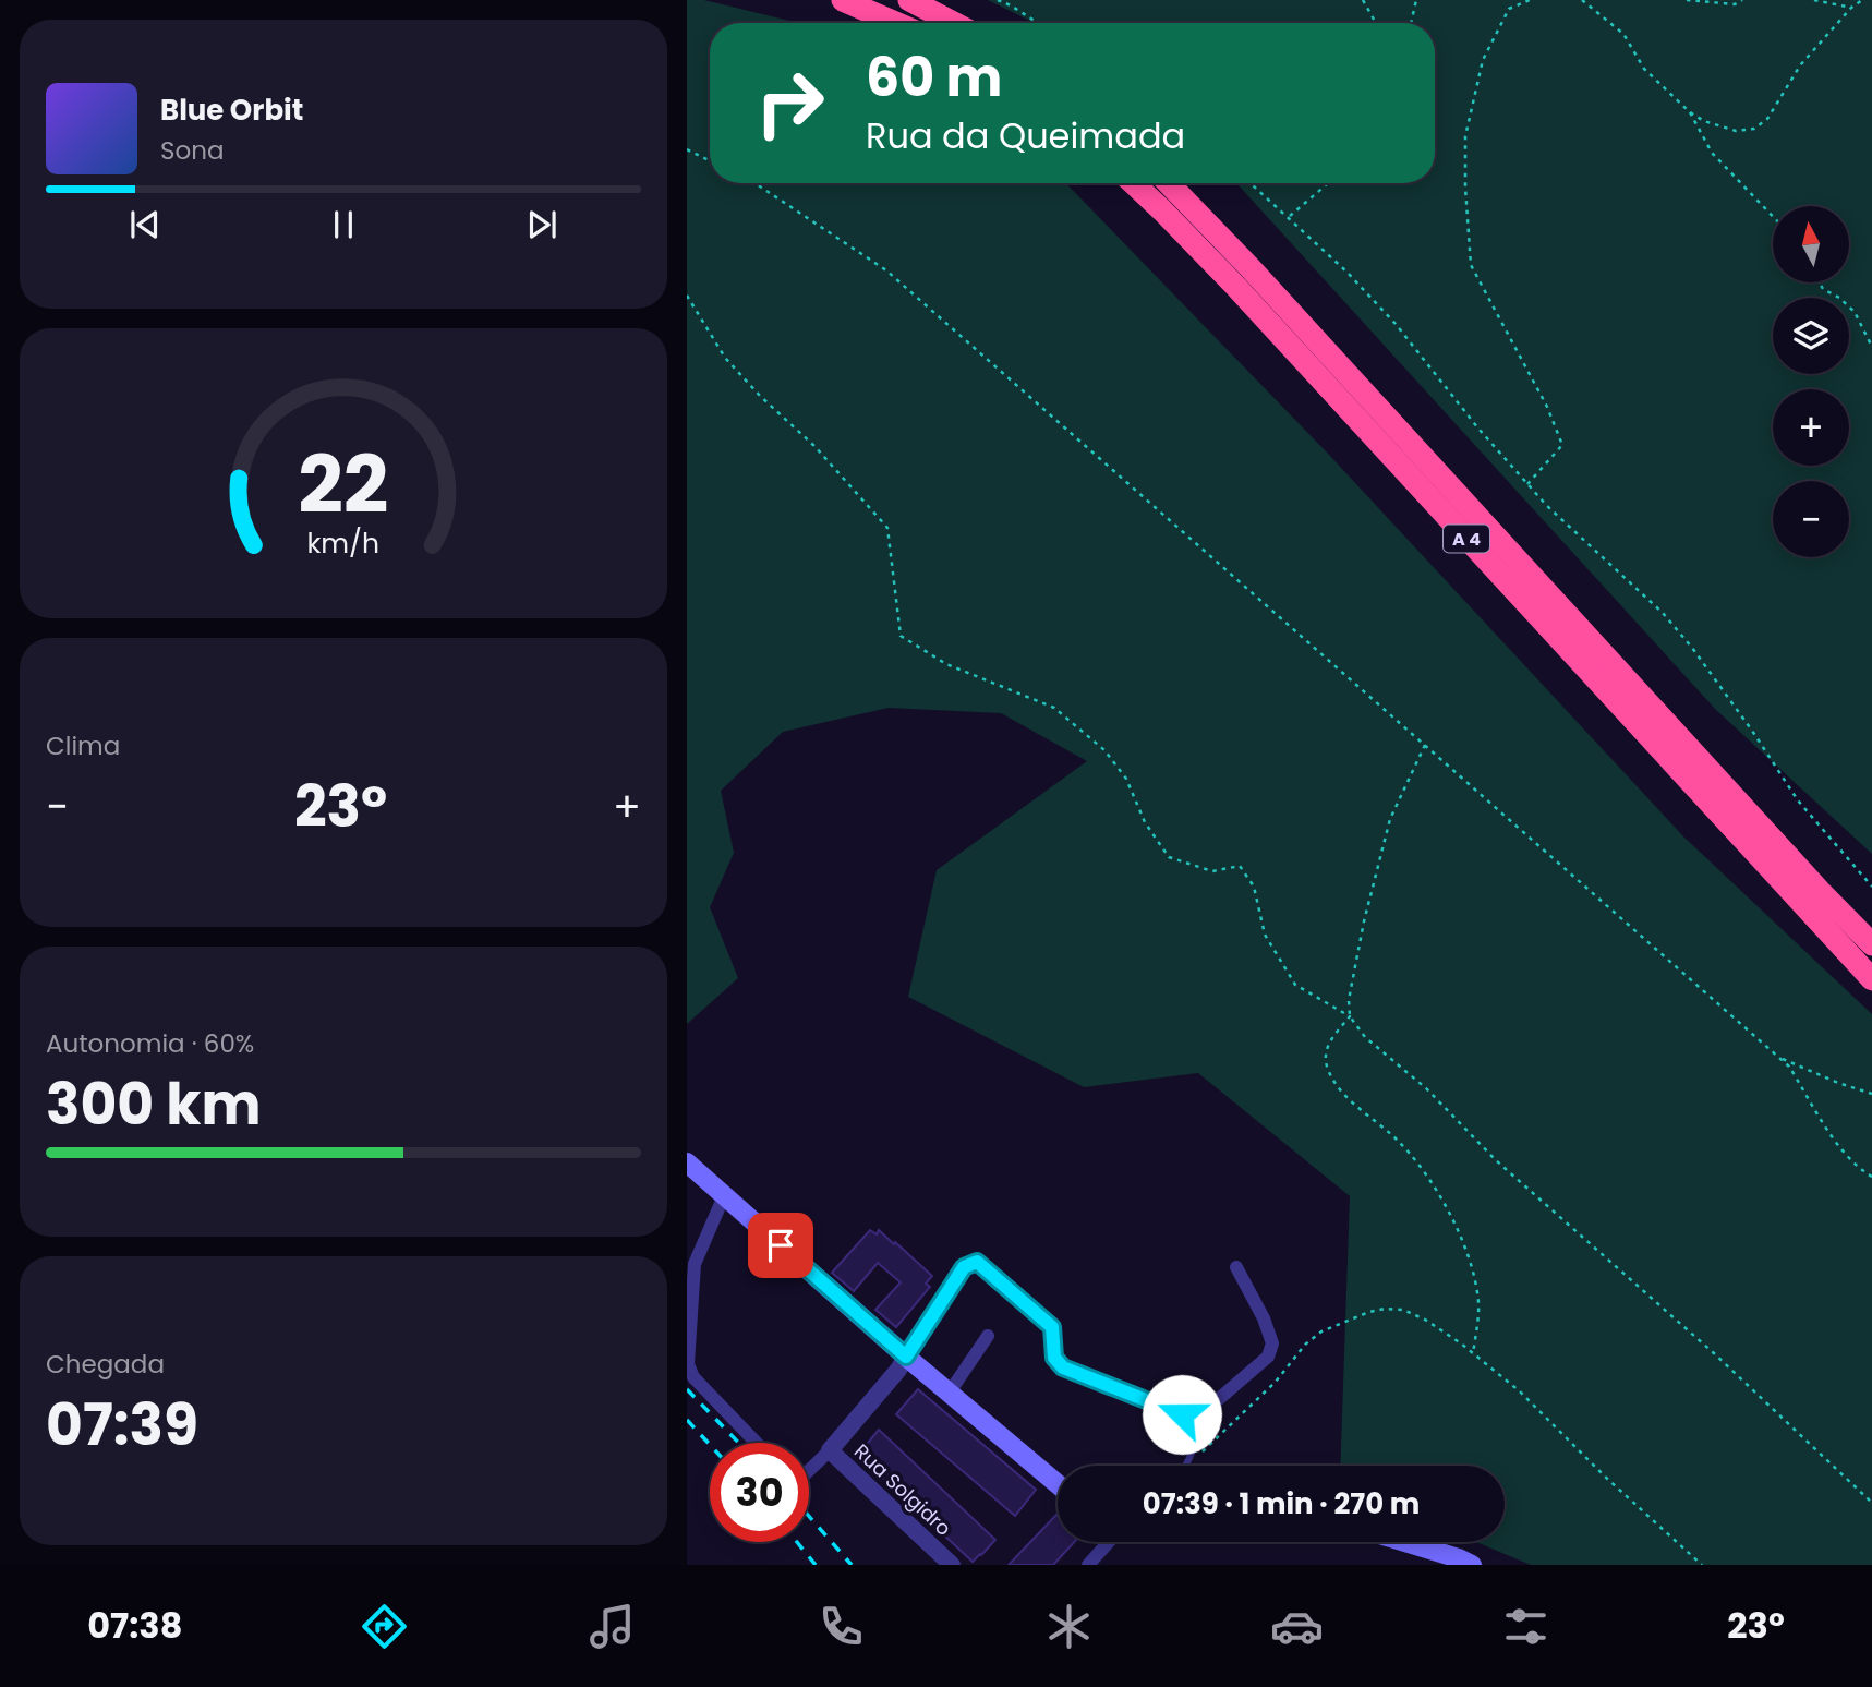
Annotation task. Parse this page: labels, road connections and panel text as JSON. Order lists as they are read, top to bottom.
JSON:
{
  "streets": {
    "highway": ["A 4"],
    "street": ["Rua Solgidro"]
  },
  "north": "top",
  "page": {
    "turn": ["60 m", "Rua da Queimada"],
    "song": ["Blue Orbit", "Sona"],
    "map_buttons": ["+", "−"],
    "tile": [
      "Clima",
      ["Autonomia · 60%", "300 km"],
      ["Chegada", "07:39"]
    ],
    "heat": ["−", "23°", "+"],
    "limit": "30",
    "trip": "07:39 · 1 min · 270 m",
    "tabs": ["07:38", "23°"],
    "gauge": ["22", "km/h"]
  }
}
